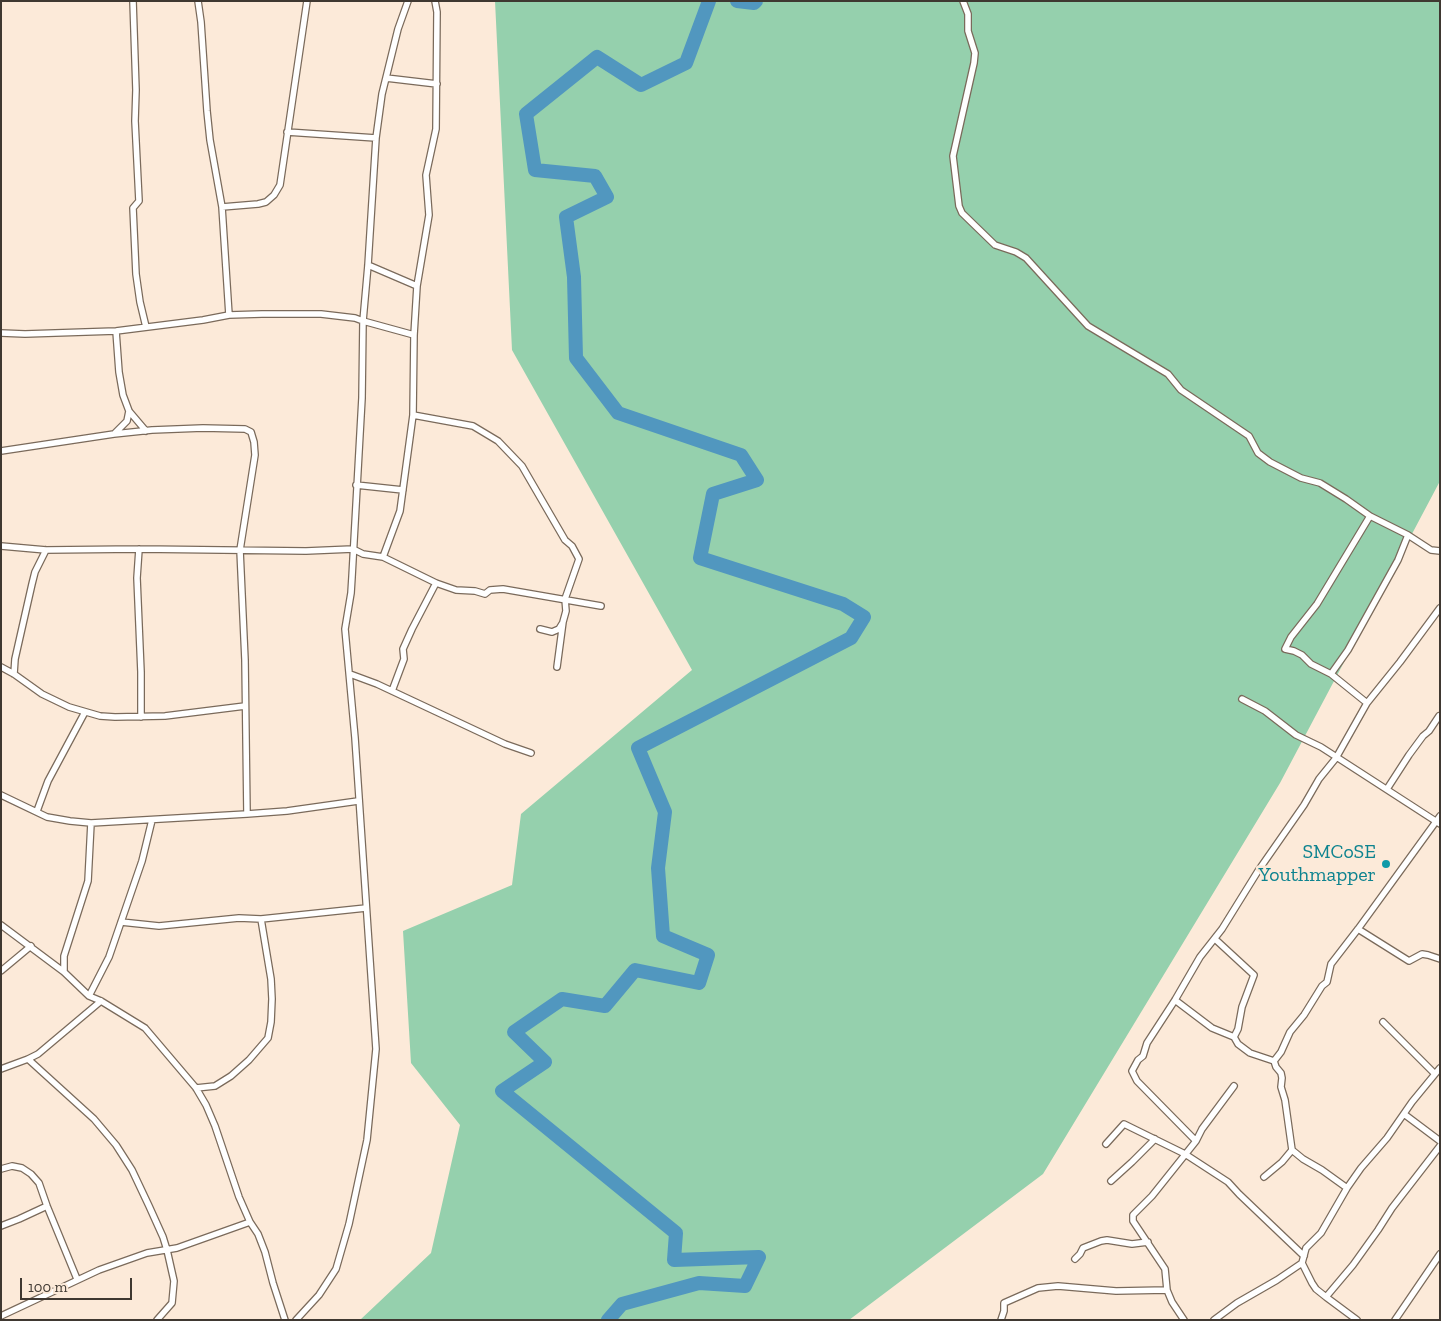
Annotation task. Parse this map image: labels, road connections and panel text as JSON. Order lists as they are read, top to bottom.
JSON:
{
  "places": ["SMCoSE Youthmapper"],
  "scale_bar": "100 m"
}
